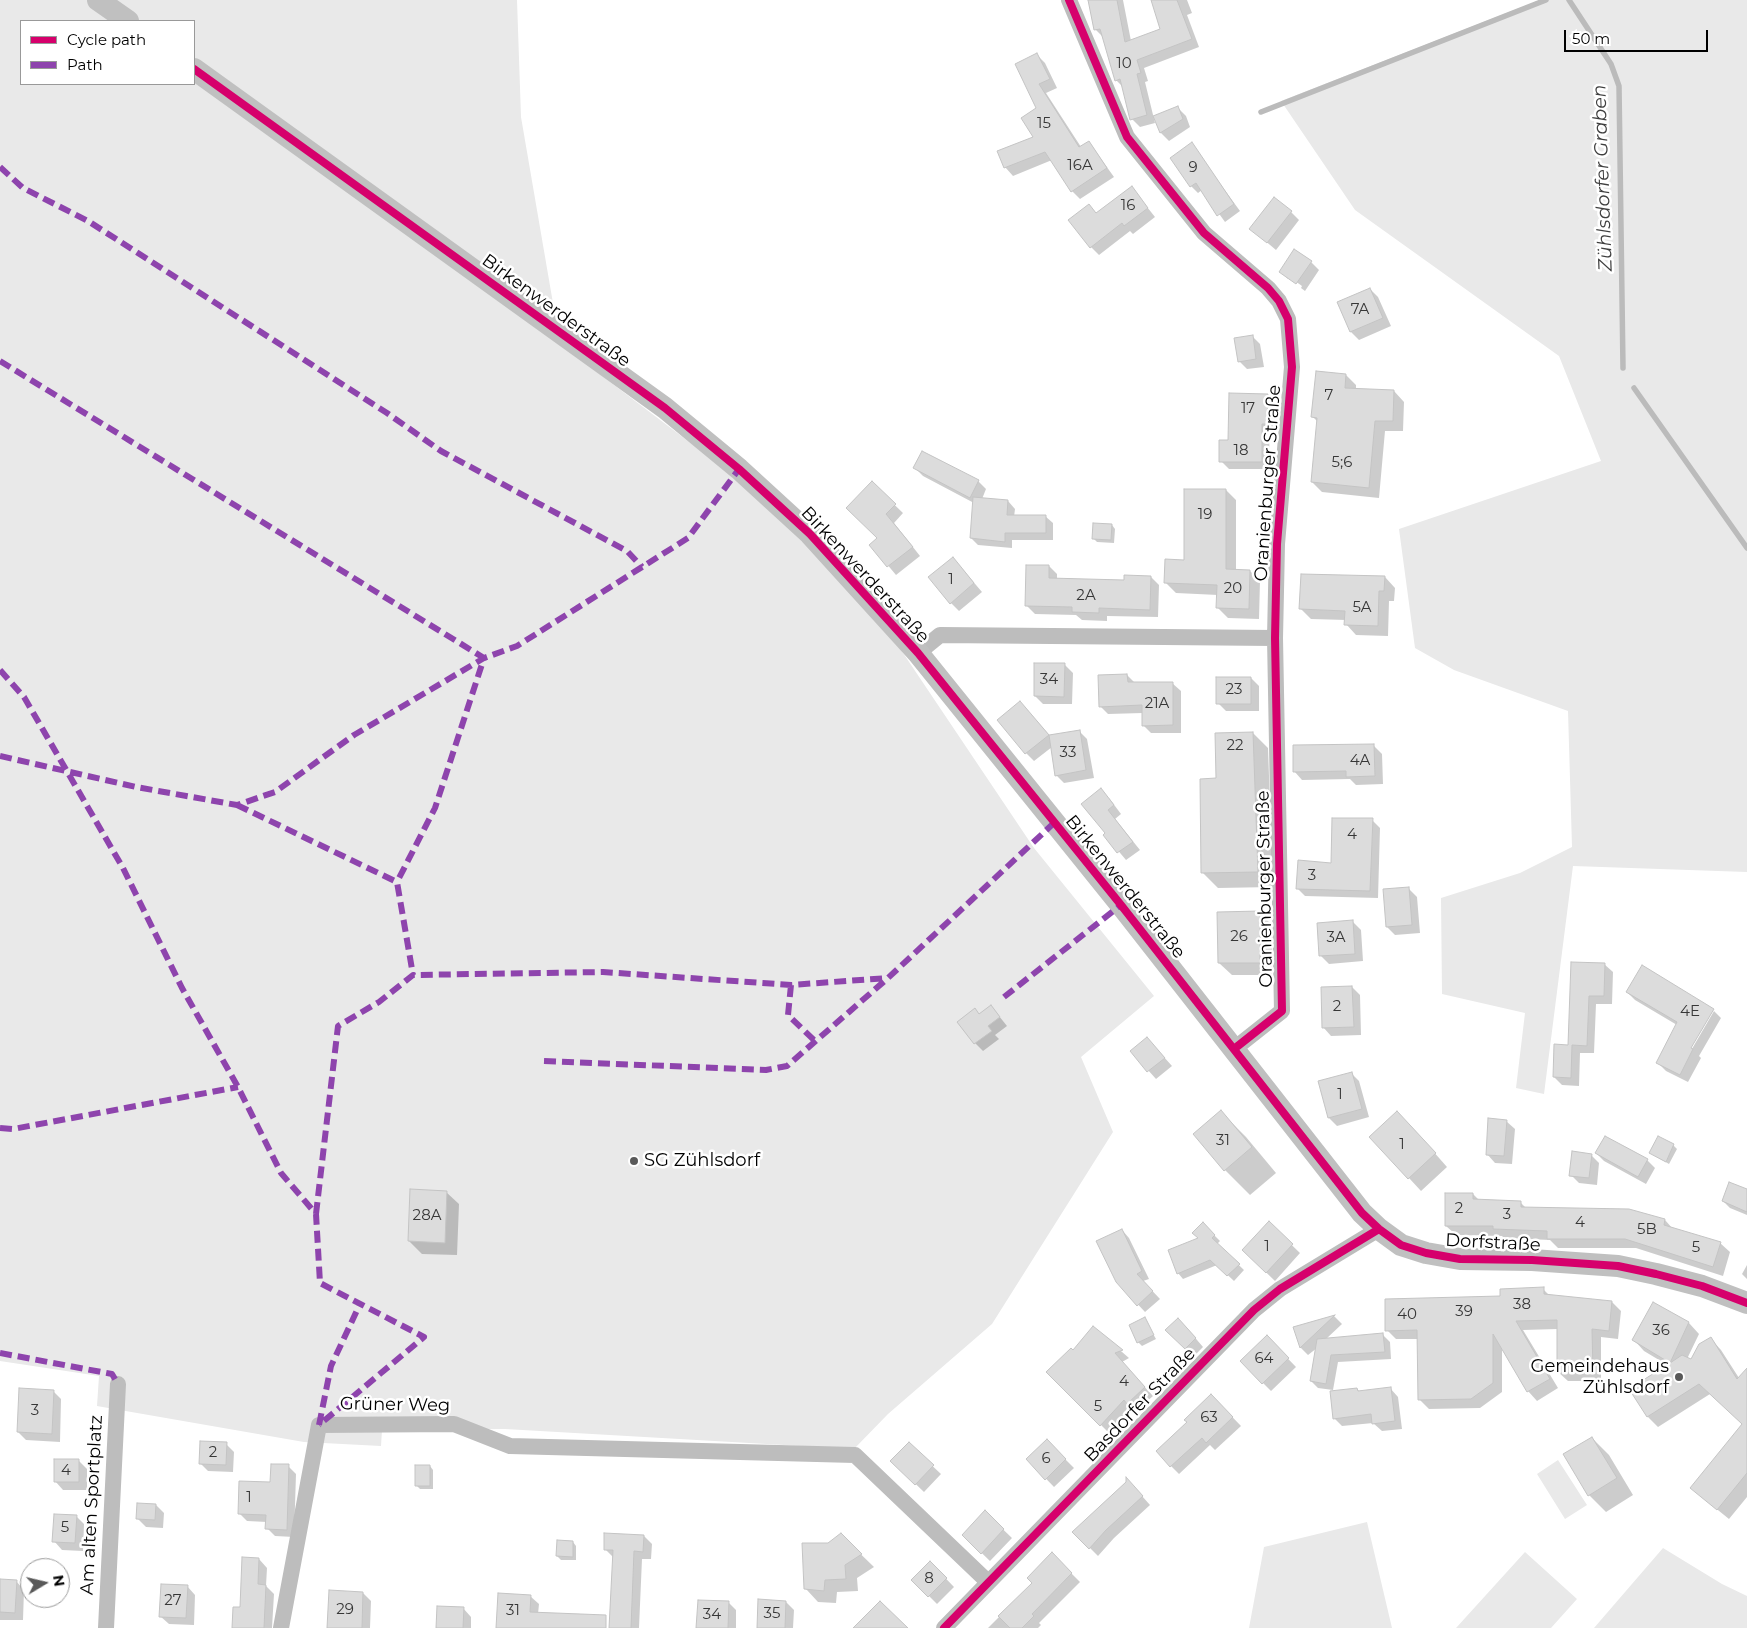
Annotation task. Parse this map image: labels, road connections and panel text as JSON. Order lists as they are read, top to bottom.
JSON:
{
  "streets": {
    "street": [
      "Birkenwerderstraße",
      "Oranienburger Straße",
      "Dorfstraße",
      "Grüner Weg",
      "Basdorfer Straße",
      "Am alten Sportplatz"
    ]
  },
  "crossings": [
    ["Birkenwerderstraße", "Oranienburger Straße"],
    ["Birkenwerderstraße", "Dorfstraße"],
    ["Oranienburger Straße", "Dorfstraße"],
    ["Dorfstraße", "Basdorfer Straße"],
    ["Grüner Weg", "Basdorfer Straße"]
  ],
  "water": ["Zühlsdorfer Graben"],
  "places": ["SG Zühlsdorf", "Gemeindehaus Zühlsdorf"],
  "house_numbers": [
    "10",
    "15",
    "16A",
    "9",
    "16",
    "7A",
    "7",
    "17",
    "18",
    "5;6",
    "19",
    "1",
    "20",
    "2A",
    "5A",
    "34",
    "23",
    "21A",
    "22",
    "33",
    "4A",
    "4",
    "3",
    "26",
    "3A",
    "2",
    "4E",
    "1",
    "31",
    "1",
    "2",
    "3",
    "28A",
    "4",
    "5B",
    "1",
    "5",
    "38",
    "39",
    "40",
    "36",
    "64",
    "4",
    "5",
    "3",
    "63",
    "2",
    "6",
    "4",
    "1",
    "5",
    "8",
    "27",
    "29",
    "31",
    "35",
    "34"
  ],
  "legend": ["Cycle path", "Path"],
  "scale_bar": "50 m",
  "north": "right"
}
